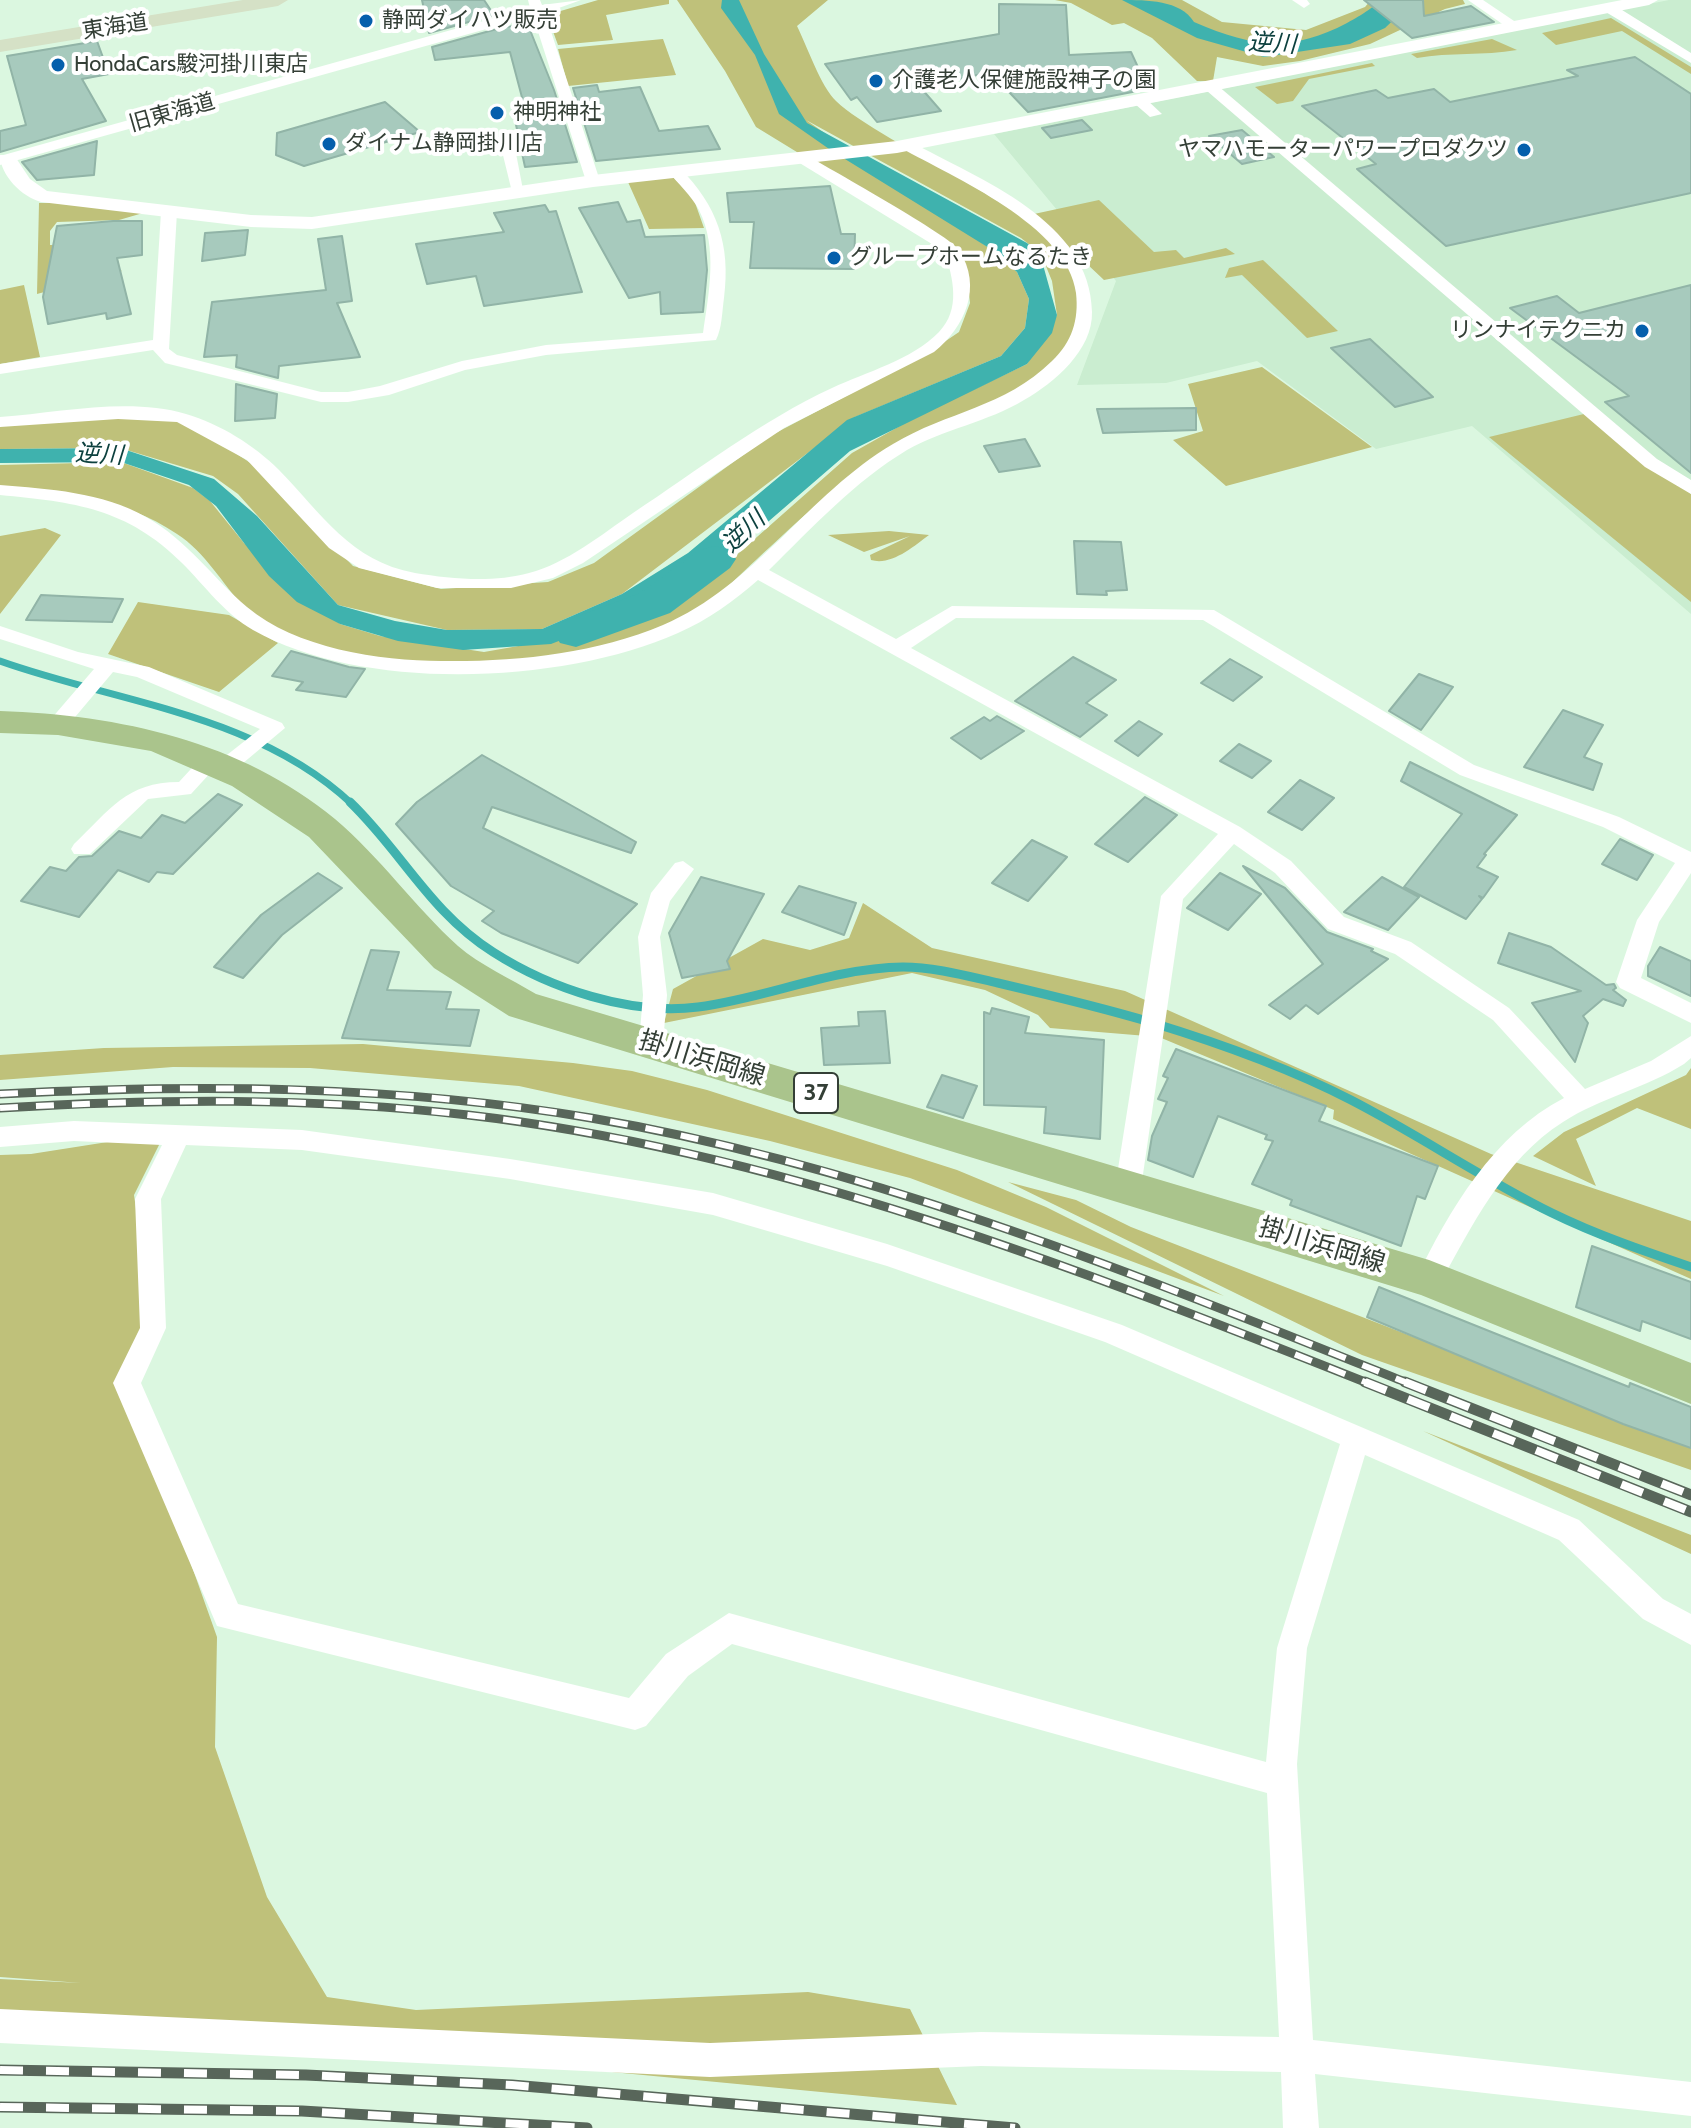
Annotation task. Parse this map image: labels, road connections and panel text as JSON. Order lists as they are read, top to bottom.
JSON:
{
  "streets": {
    "main road": ["東海道", "掛川浜岡線", "37"],
    "street": ["旧東海道"]
  },
  "water": ["逆川"],
  "places": [
    "静岡ダイハツ販売",
    "HondaCars駿河掛川東店",
    "介護老人保健施設神子の園",
    "神明神社",
    "ダイナム静岡掛川店",
    "ヤマハモーターパワープロダクツ",
    "グループホームなるたき",
    "リンナイテクニカ"
  ]
}
